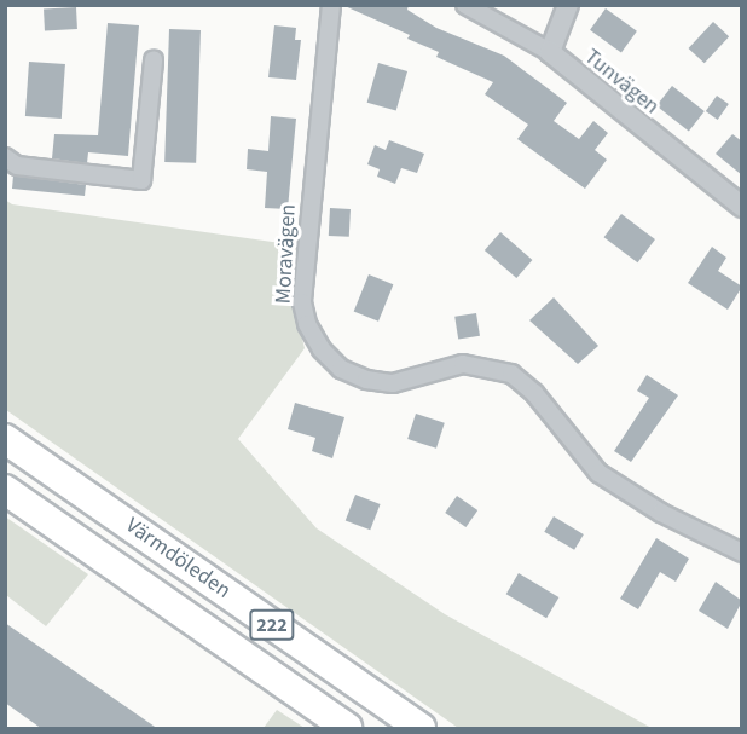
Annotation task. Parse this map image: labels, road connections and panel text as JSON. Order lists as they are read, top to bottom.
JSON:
{
  "streets": {
    "highway": ["Värmdöleden", "222"],
    "street": ["Tunvägen", "Moravägen"]
  }
}
